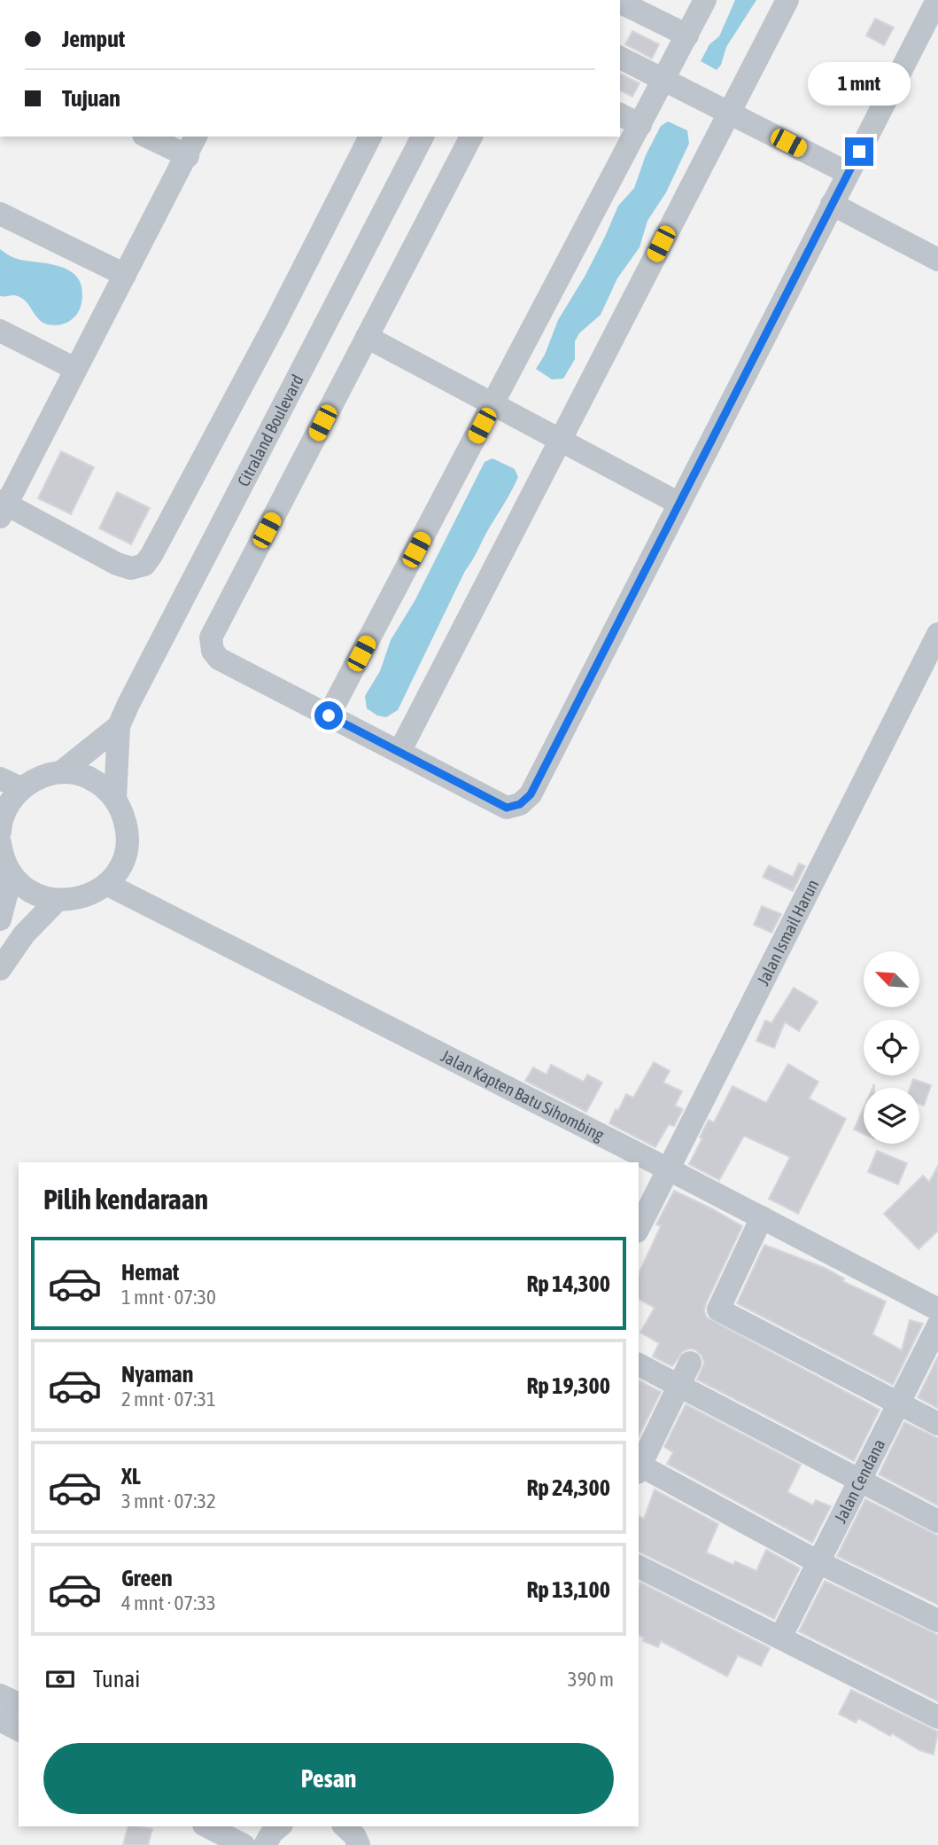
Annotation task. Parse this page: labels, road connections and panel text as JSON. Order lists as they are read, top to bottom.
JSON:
{
  "streets": {
    "street": [
      "Citraland Boulevard",
      "Jalan Ismail Harun",
      "Jalan Kapten Batu Sihombing",
      "Jalan Cendana"
    ]
  },
  "crossings": [
    ["Jalan Ismail Harun", "Jalan Kapten Batu Sihombing"]
  ],
  "north": "top left",
  "page": {
    "banner": ["Jemput", "Tujuan"],
    "bubble": "1 mnt",
    "heading": "Pilih kendaraan",
    "list": [
      {
        "name": "Hemat",
        "note": "1 mnt · 07:30",
        "value": "Rp 14,300"
      },
      {
        "name": "Nyaman",
        "note": "2 mnt · 07:31",
        "value": "Rp 19,300"
      },
      {
        "name": "XL",
        "note": "3 mnt · 07:32",
        "value": "Rp 24,300"
      },
      {
        "name": "Green",
        "note": "4 mnt · 07:33",
        "value": "Rp 13,100"
      }
    ],
    "pay": ["Tunai", "390 m"],
    "buttons": "Pesan"
  }
}
